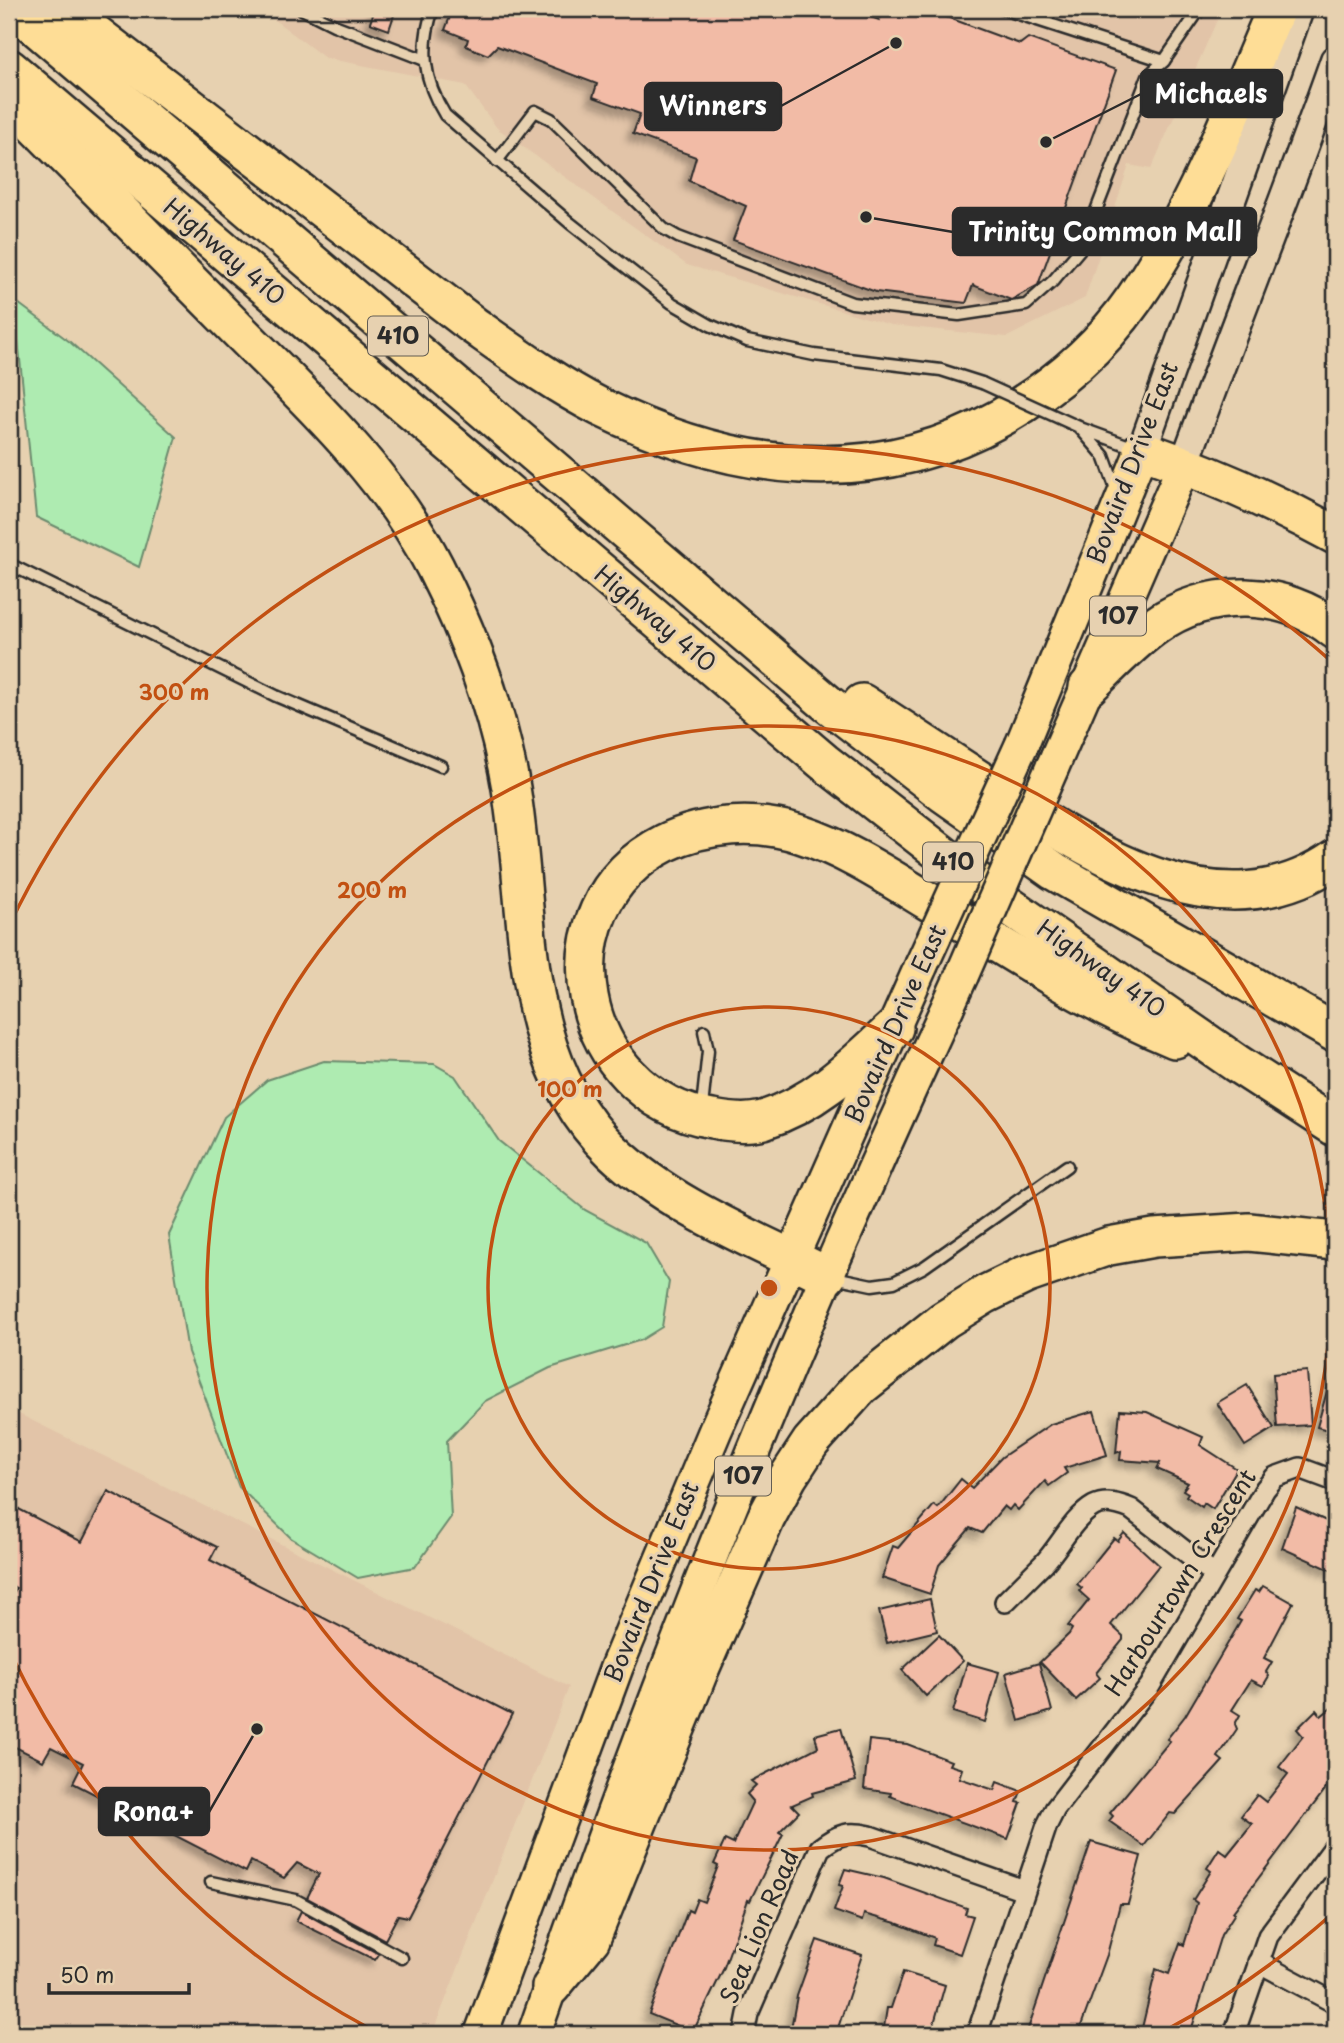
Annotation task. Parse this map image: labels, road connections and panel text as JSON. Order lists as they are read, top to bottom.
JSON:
{
  "streets": {
    "highway": ["Highway 410", "410"],
    "main road": ["Bovaird Drive East", "107"],
    "street": ["Harbourtown Crescent", "Sea Lion Road"]
  },
  "crossings": [
    ["Harbourtown Crescent", "Sea Lion Road"]
  ],
  "places": [
    "Winners",
    "Michaels",
    "Trinity Common Mall",
    "Rona+"
  ],
  "scale_bar": "50 m",
  "rings": ["300 m", "200 m", "100 m"]
}
